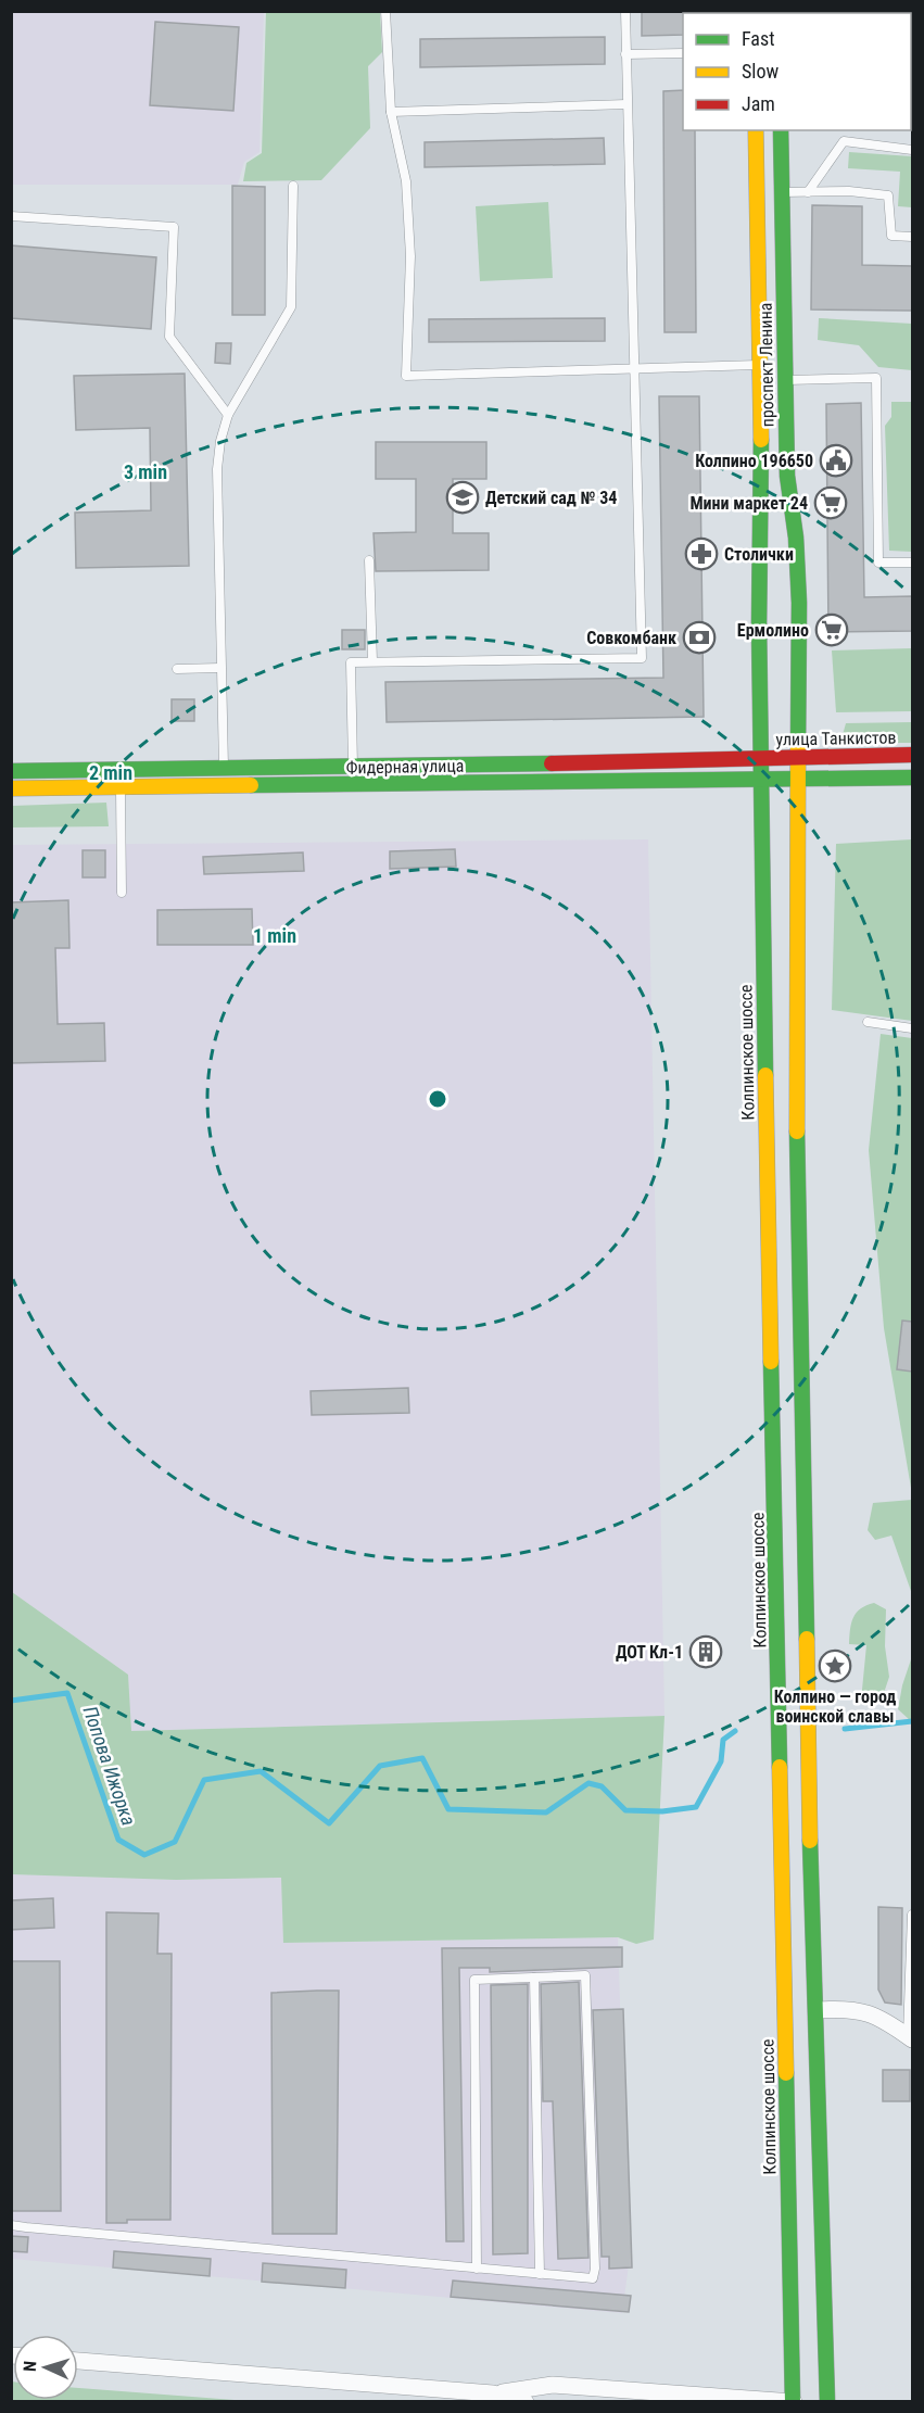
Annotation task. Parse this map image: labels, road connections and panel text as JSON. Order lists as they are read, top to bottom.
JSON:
{
  "streets": {
    "main road": [
      "проспект Ленина",
      "улица Танкистов",
      "Фидерная улица",
      "Колпинское шоссе"
    ]
  },
  "crossings": [
    ["проспект Ленина", "улица Танкистов"],
    ["проспект Ленина", "Фидерная улица"],
    ["проспект Ленина", "Колпинское шоссе"],
    ["улица Танкистов", "Фидерная улица"],
    ["улица Танкистов", "Колпинское шоссе"],
    ["Фидерная улица", "Колпинское шоссе"]
  ],
  "water": ["Попова Ижорка"],
  "places": {
    "public building": ["Колпино 196650"],
    "school or university": ["Детский сад № 34"],
    "supermarket": ["Мини маркет 24", "Ермолино"],
    "pharmacy": ["Столички"],
    "bank": ["Совкомбанк"],
    "building": ["ДОТ Кл-1"],
    "place": ["Колпино — город воинской славы"]
  },
  "legend": ["Fast", "Slow", "Jam"],
  "north": "left",
  "rings": ["3 min", "2 min", "1 min"]
}
